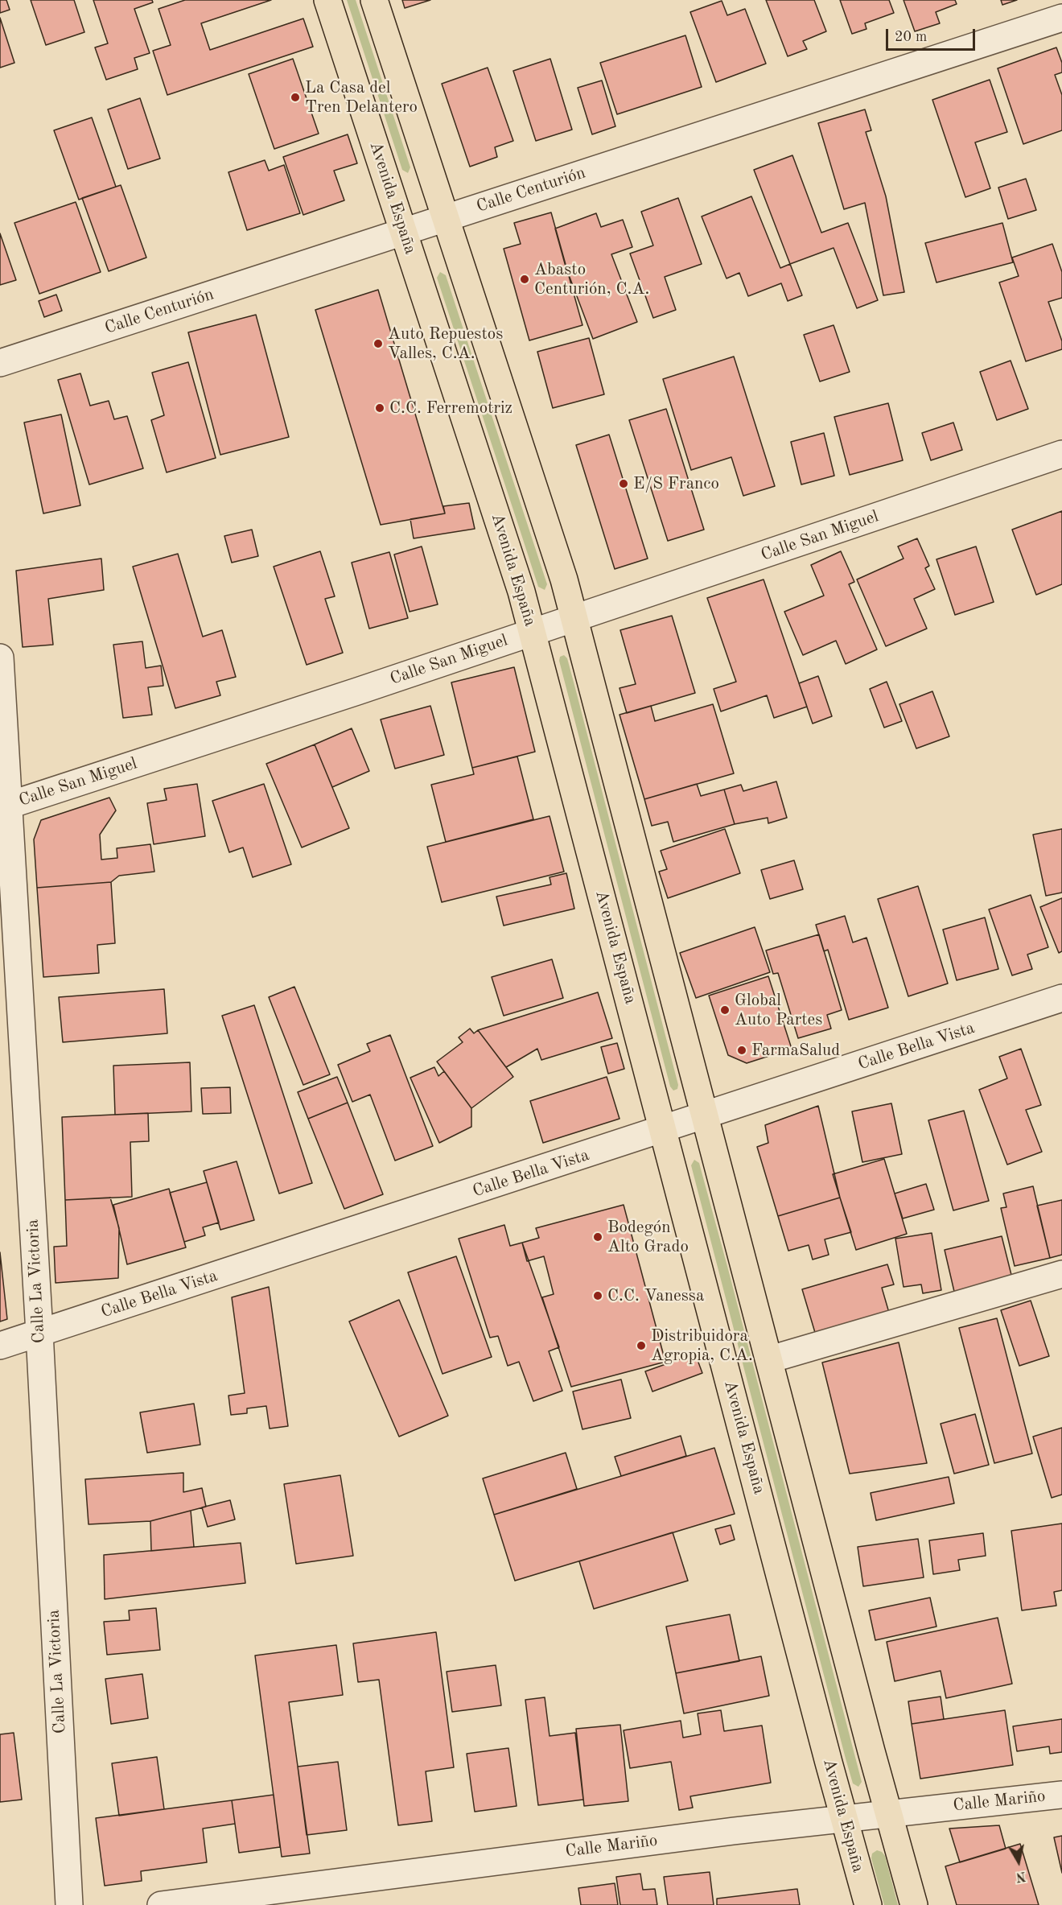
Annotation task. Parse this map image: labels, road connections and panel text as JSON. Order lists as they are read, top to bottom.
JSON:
{
  "streets": {
    "main road": ["Avenida España"],
    "street": [
      "Calle Centurión",
      "Calle San Miguel",
      "Calle Bella Vista",
      "Calle La Victoria",
      "Calle Mariño"
    ]
  },
  "crossings": [
    ["Calle Centurión", "Avenida España"],
    ["Avenida España", "Calle San Miguel"],
    ["Avenida España", "Calle Bella Vista"],
    ["Avenida España", "Calle Mariño"],
    ["Calle San Miguel", "Calle La Victoria"],
    ["Calle Bella Vista", "Calle La Victoria"]
  ],
  "places": [
    "La Casa del Tren Delantero",
    "Abasto Centurión, C.A.",
    "Auto Repuestos Valles, C.A.",
    "C.C. Ferremotriz",
    "E/S Franco",
    "Global Auto Partes",
    "FarmaSalud",
    "Bodegón Alto Grado",
    "C.C. Vanessa",
    "Distribuidora Agropia, C.A."
  ],
  "scale_bar": "20 m",
  "north": "bottom"
}
